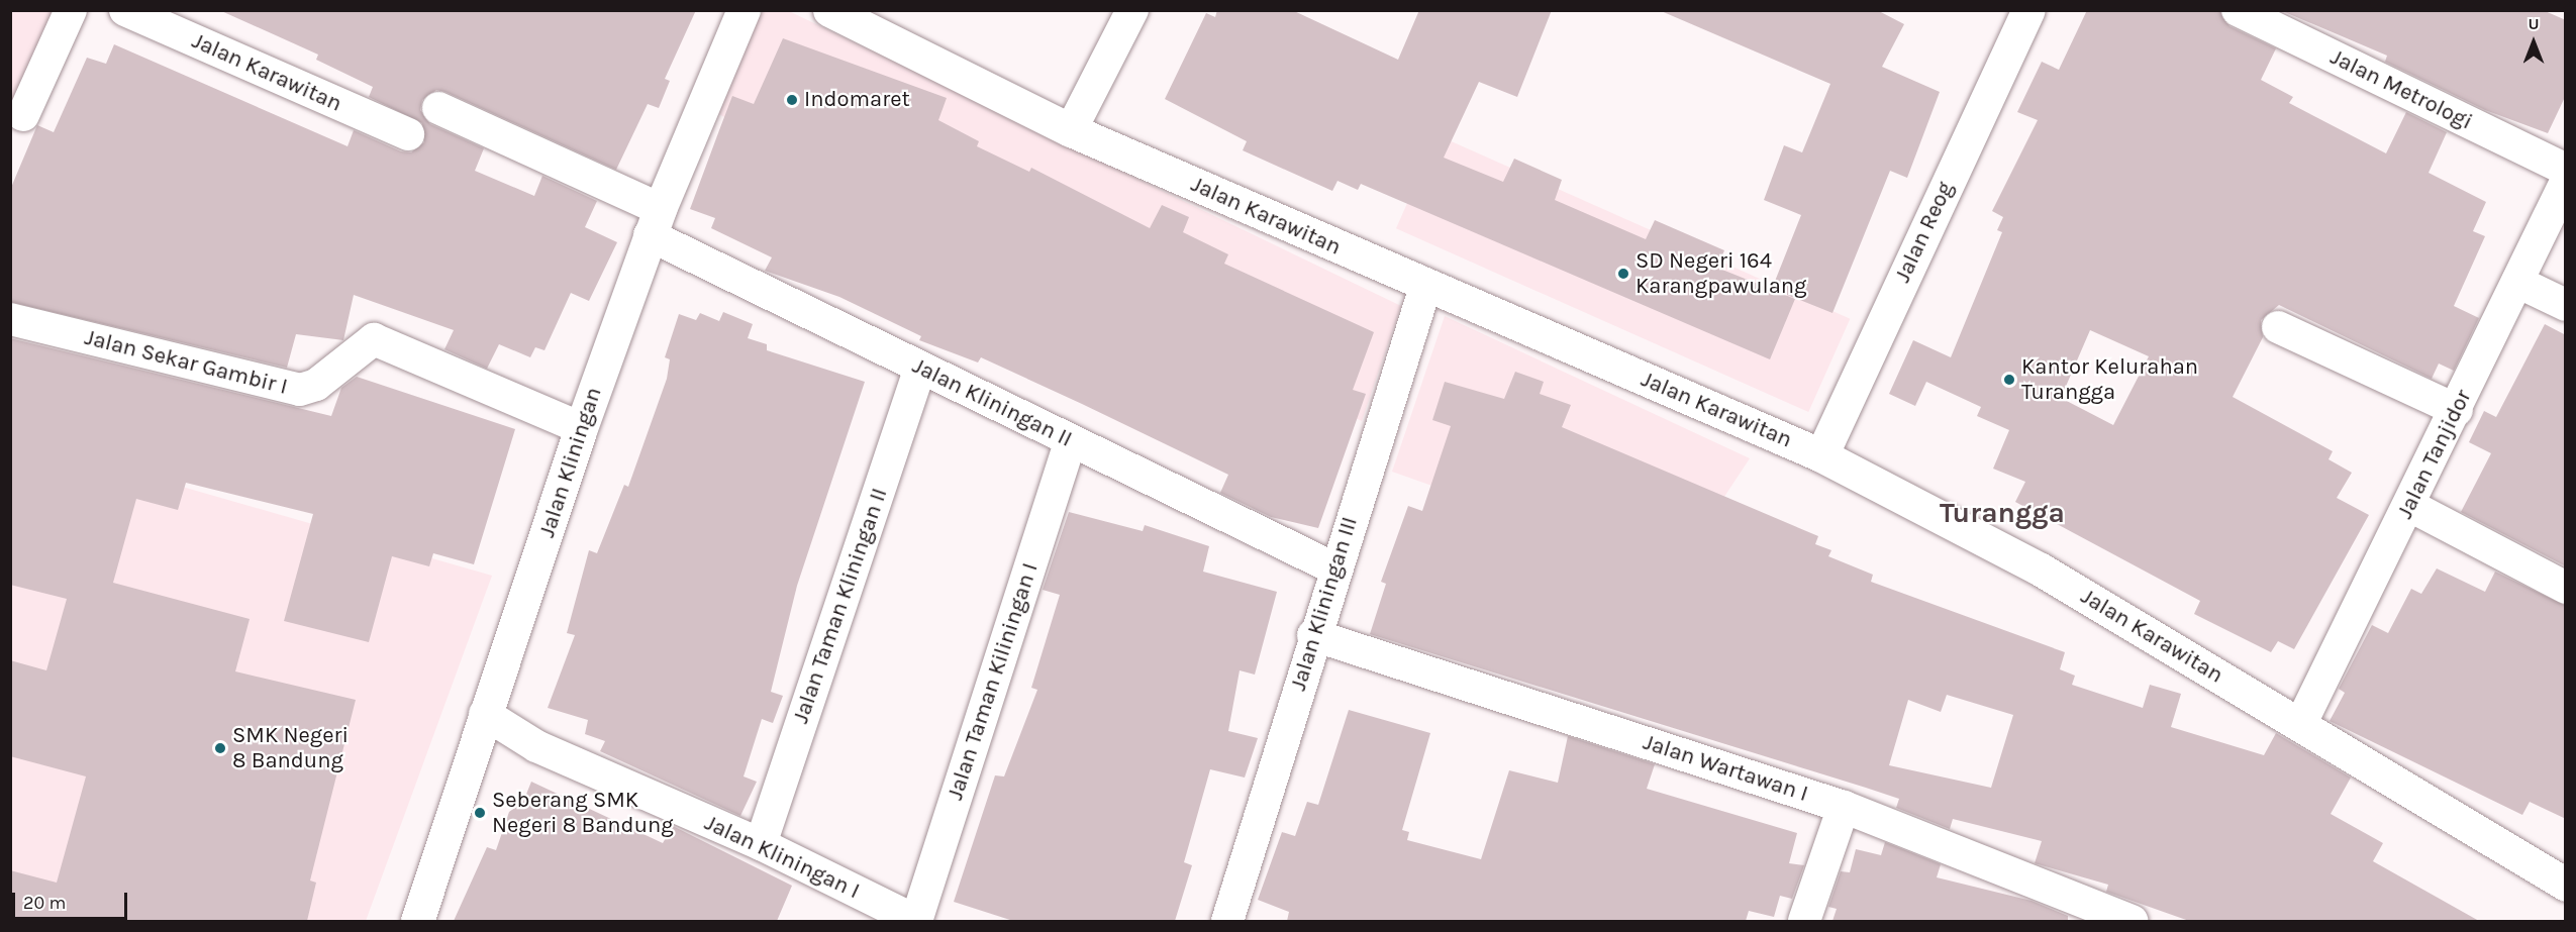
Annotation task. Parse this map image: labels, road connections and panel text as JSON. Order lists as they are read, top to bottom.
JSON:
{
  "streets": {
    "street": [
      "Jalan Karawitan",
      "Jalan Metrologi",
      "Jalan Reog",
      "Jalan Sekar Gambir I",
      "Jalan Kliningan II",
      "Jalan Tanjidor",
      "Jalan Kliningan",
      "Jalan Kliningan III",
      "Jalan Taman Kliningan II",
      "Jalan Taman Kiliningan I",
      "Jalan Wartawan I",
      "Jalan Kliningan I"
    ]
  },
  "crossings": [
    ["Jalan Karawitan", "Jalan Reog"],
    ["Jalan Karawitan", "Jalan Tanjidor"],
    ["Jalan Karawitan", "Jalan Kliningan III"],
    ["Jalan Sekar Gambir I", "Jalan Kliningan"],
    ["Jalan Kliningan II", "Jalan Kliningan"],
    ["Jalan Kliningan II", "Jalan Kliningan III"],
    ["Jalan Kliningan II", "Jalan Taman Kliningan II"],
    ["Jalan Kliningan II", "Jalan Taman Kiliningan I"],
    ["Jalan Kliningan", "Jalan Kliningan I"],
    ["Jalan Kliningan III", "Jalan Wartawan I"],
    ["Jalan Taman Kliningan II", "Jalan Kliningan I"],
    ["Jalan Taman Kiliningan I", "Jalan Kliningan I"]
  ],
  "districts": ["Turangga"],
  "places": [
    "Indomaret",
    "SD Negeri 164 Karangpawulang",
    "Kantor Kelurahan Turangga",
    "SMK Negeri 8 Bandung",
    "Seberang SMK Negeri 8 Bandung"
  ],
  "scale_bar": "20 m",
  "north": "top"
}
